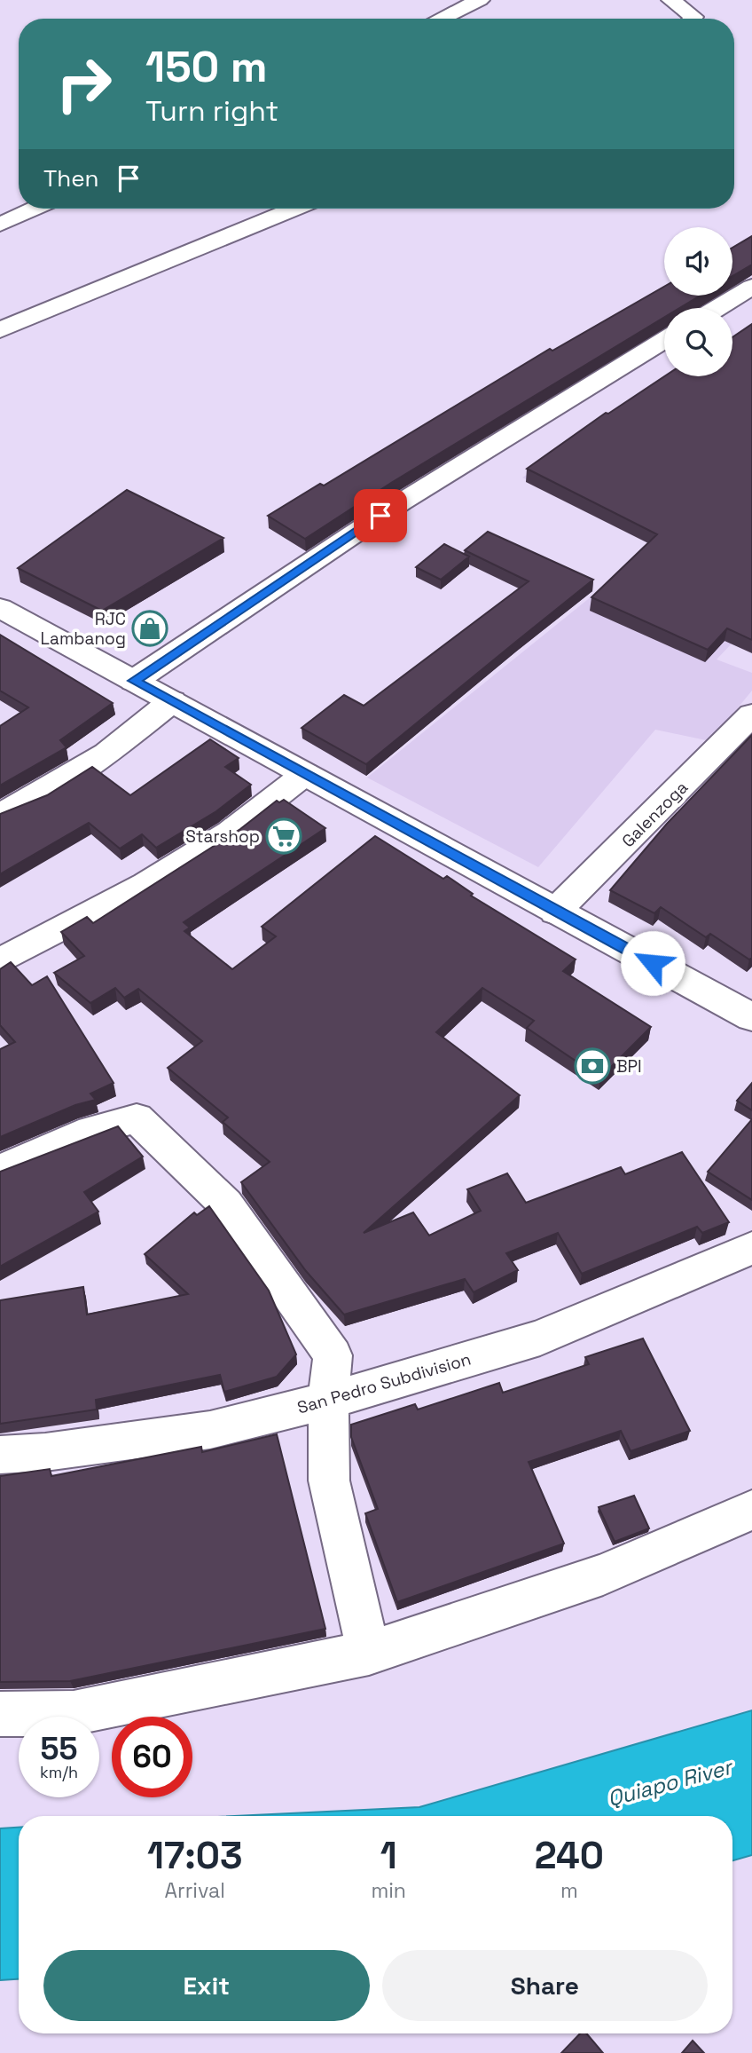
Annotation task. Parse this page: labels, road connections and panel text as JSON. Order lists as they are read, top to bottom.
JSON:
{
  "streets": {
    "street": ["Galenzoga", "San Pedro Subdivision"]
  },
  "water": ["Quiapo River"],
  "places": {
    "shop": ["RJC Lambanog"],
    "supermarket": ["Starshop"],
    "bank": ["BPI"]
  },
  "page": {
    "turn": ["150 m", "Turn right"],
    "then": "Then",
    "speed": "55 km/h",
    "limit": "60",
    "eta": [
      "17:03",
      "Arrival",
      "1",
      "min",
      "240",
      "m"
    ],
    "buttons": ["Exit", "Share"]
  }
}
